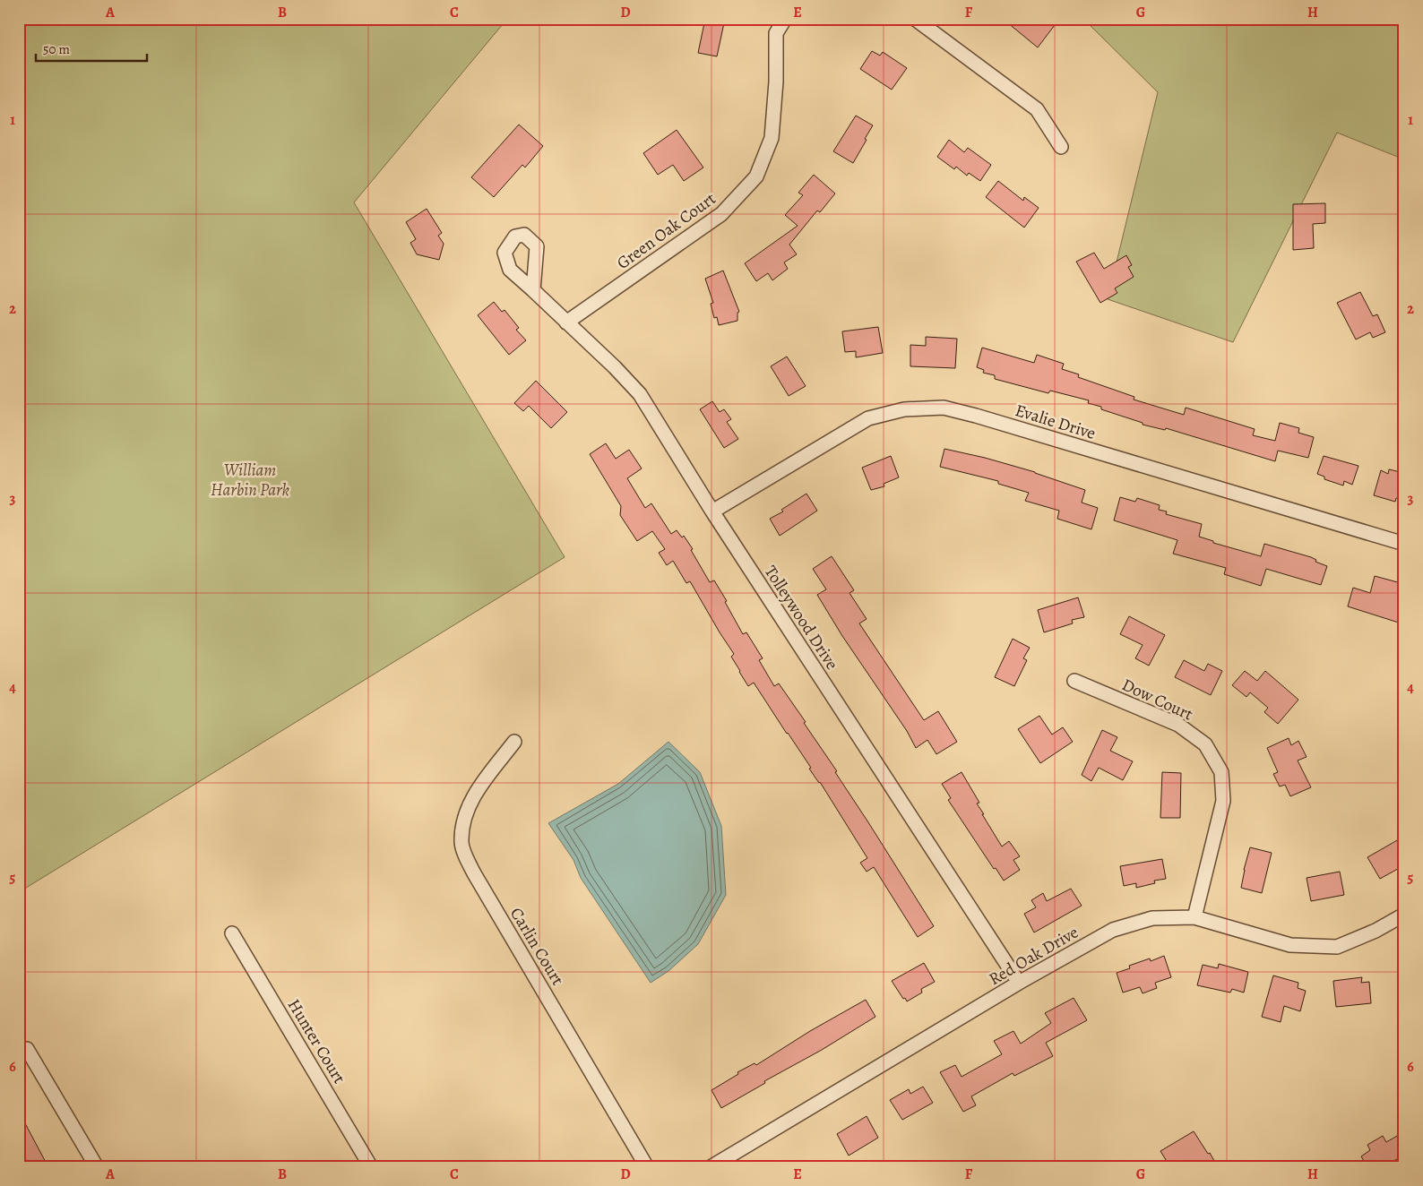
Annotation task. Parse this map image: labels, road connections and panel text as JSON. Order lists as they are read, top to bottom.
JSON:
{
  "streets": {
    "street": [
      "Green Oak Court",
      "Evalie Drive",
      "Tolleywood Drive",
      "Dow Court",
      "Carlin Court",
      "Red Oak Drive",
      "Hunter Court"
    ]
  },
  "crossings": [
    ["Green Oak Court", "Tolleywood Drive"],
    ["Evalie Drive", "Tolleywood Drive"],
    ["Tolleywood Drive", "Red Oak Drive"],
    ["Dow Court", "Red Oak Drive"]
  ],
  "parks": ["William Harbin Park"],
  "scale_bar": "50 m",
  "grid": {
    "columns": [
      "A",
      "B",
      "C",
      "D",
      "E",
      "F",
      "G",
      "H"
    ],
    "rows": [
      "1",
      "2",
      "3",
      "4",
      "5",
      "6"
    ]
  }
}
